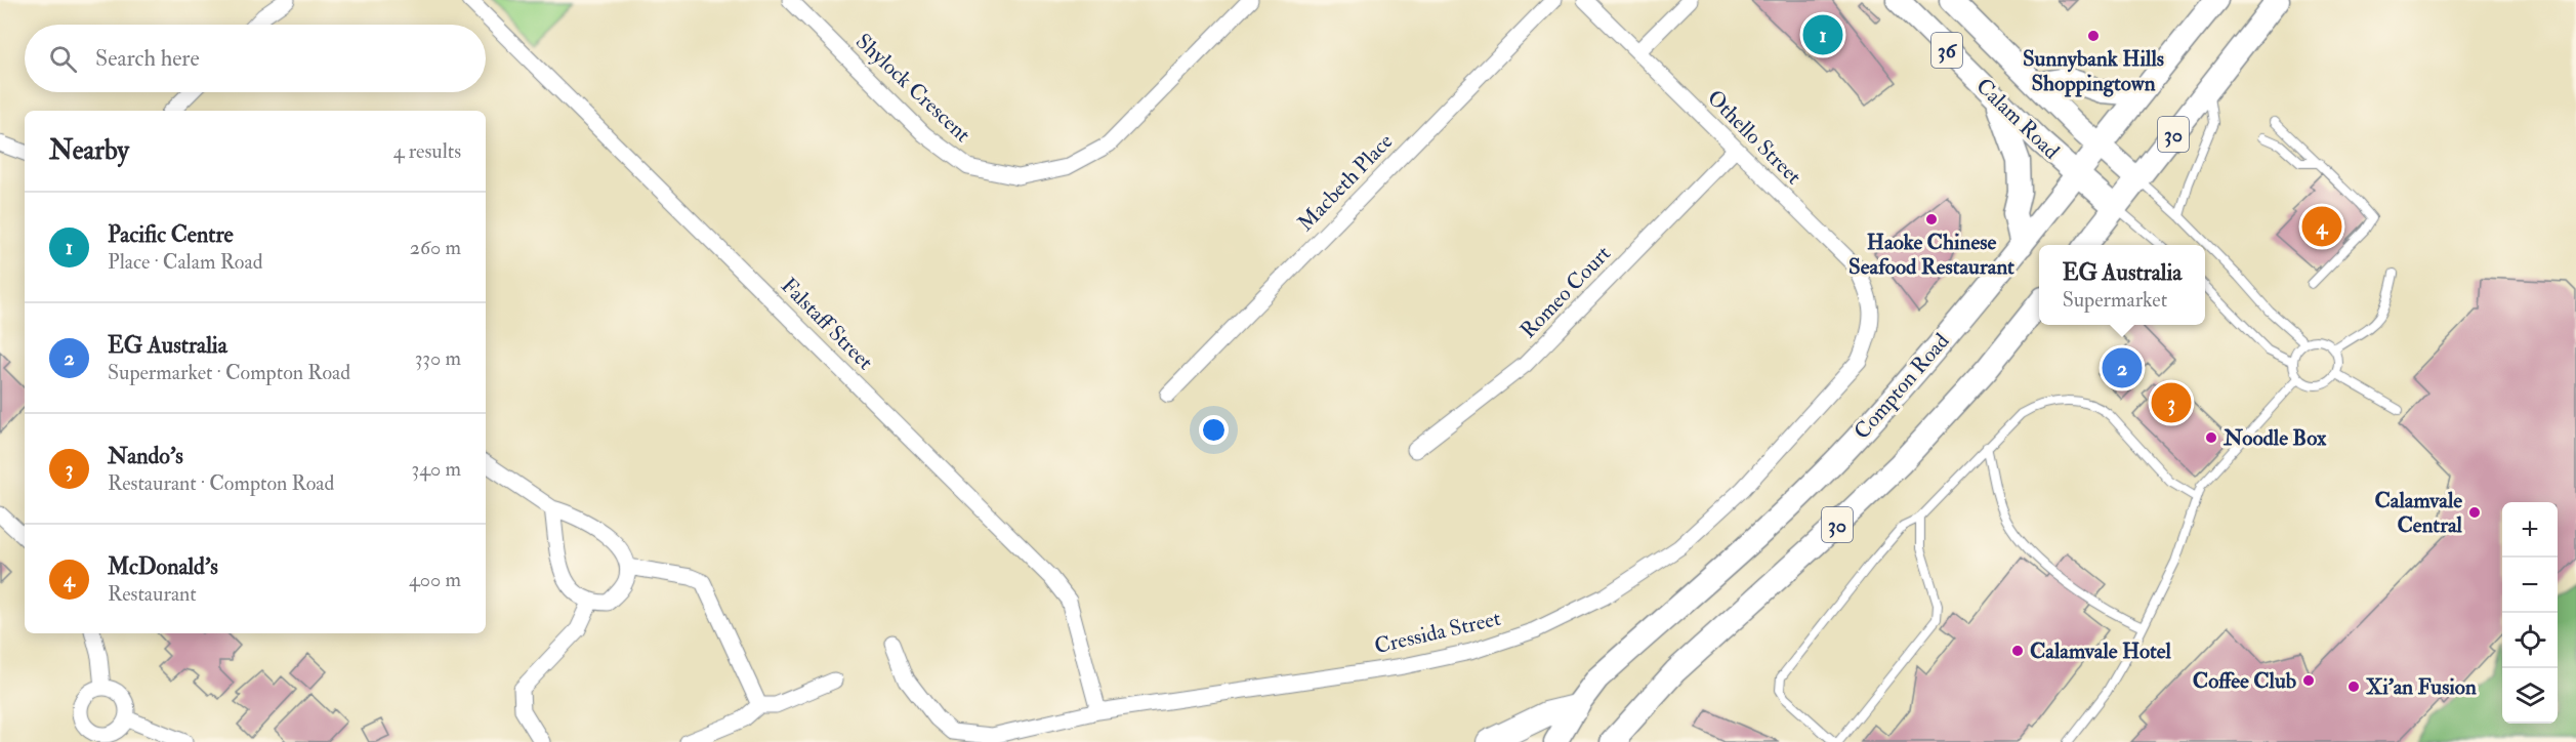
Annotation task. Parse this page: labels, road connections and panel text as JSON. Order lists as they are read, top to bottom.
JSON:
{
  "streets": {
    "main road": [
      "36",
      "Calam Road",
      "30",
      "Compton Road"
    ],
    "street": [
      "Shylock Crescent",
      "Othello Street",
      "Macbeth Place",
      "Romeo Court",
      "Falstaff Street",
      "Cressida Street"
    ]
  },
  "crossings": [
    ["Calam Road", "30"],
    ["Calam Road", "Compton Road"],
    ["Othello Street", "Romeo Court"],
    ["Othello Street", "Cressida Street"],
    ["Falstaff Street", "Cressida Street"]
  ],
  "places": [
    "Sunnybank Hills Shoppingtown",
    "Haoke Chinese Seafood Restaurant",
    "Noodle Box",
    "Calamvale Central",
    "Calamvale Hotel",
    "Coffee Club",
    "Xi'an Fusion"
  ],
  "page": {
    "pins": [
      "1",
      "4",
      "2",
      "3"
    ],
    "search": "Search here",
    "heading": ["Nearby", "4 results"],
    "list": [
      {
        "mark": "1",
        "name": "Pacific Centre",
        "note": "Place · Calam Road",
        "value": "260 m"
      },
      {
        "mark": "2",
        "name": "EG Australia",
        "note": "Supermarket · Compton Road",
        "value": "330 m"
      },
      {
        "mark": "3",
        "name": "Nando's",
        "note": "Restaurant · Compton Road",
        "value": "340 m"
      },
      {
        "mark": "4",
        "name": "McDonald's",
        "note": "Restaurant",
        "value": "400 m"
      }
    ],
    "popup": ["EG Australia", "Supermarket"],
    "map_buttons": ["+", "−"]
  }
}
